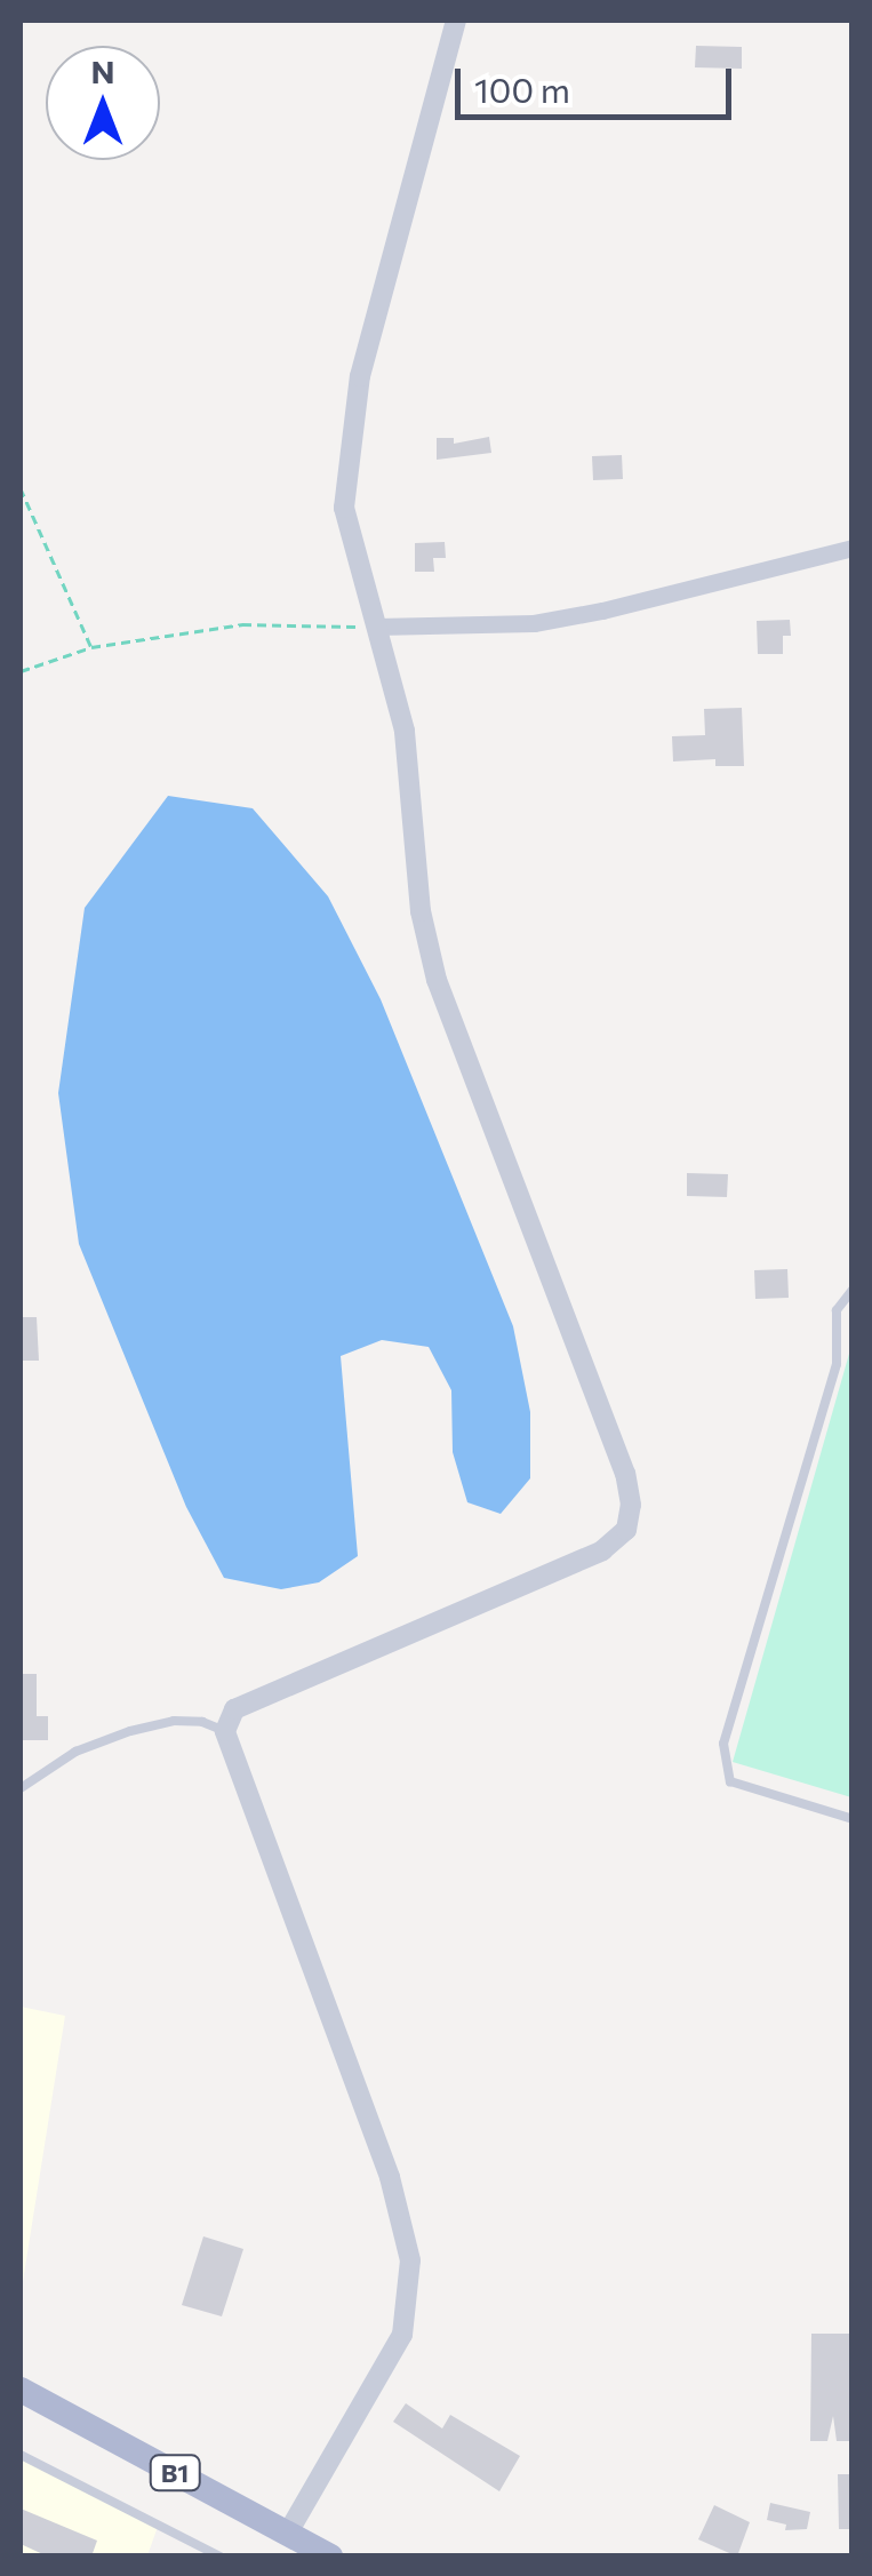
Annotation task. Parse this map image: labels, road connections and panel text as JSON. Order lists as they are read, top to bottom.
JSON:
{
  "streets": {
    "main road": ["B1"]
  },
  "scale_bar": "100 m",
  "north": "top"
}
